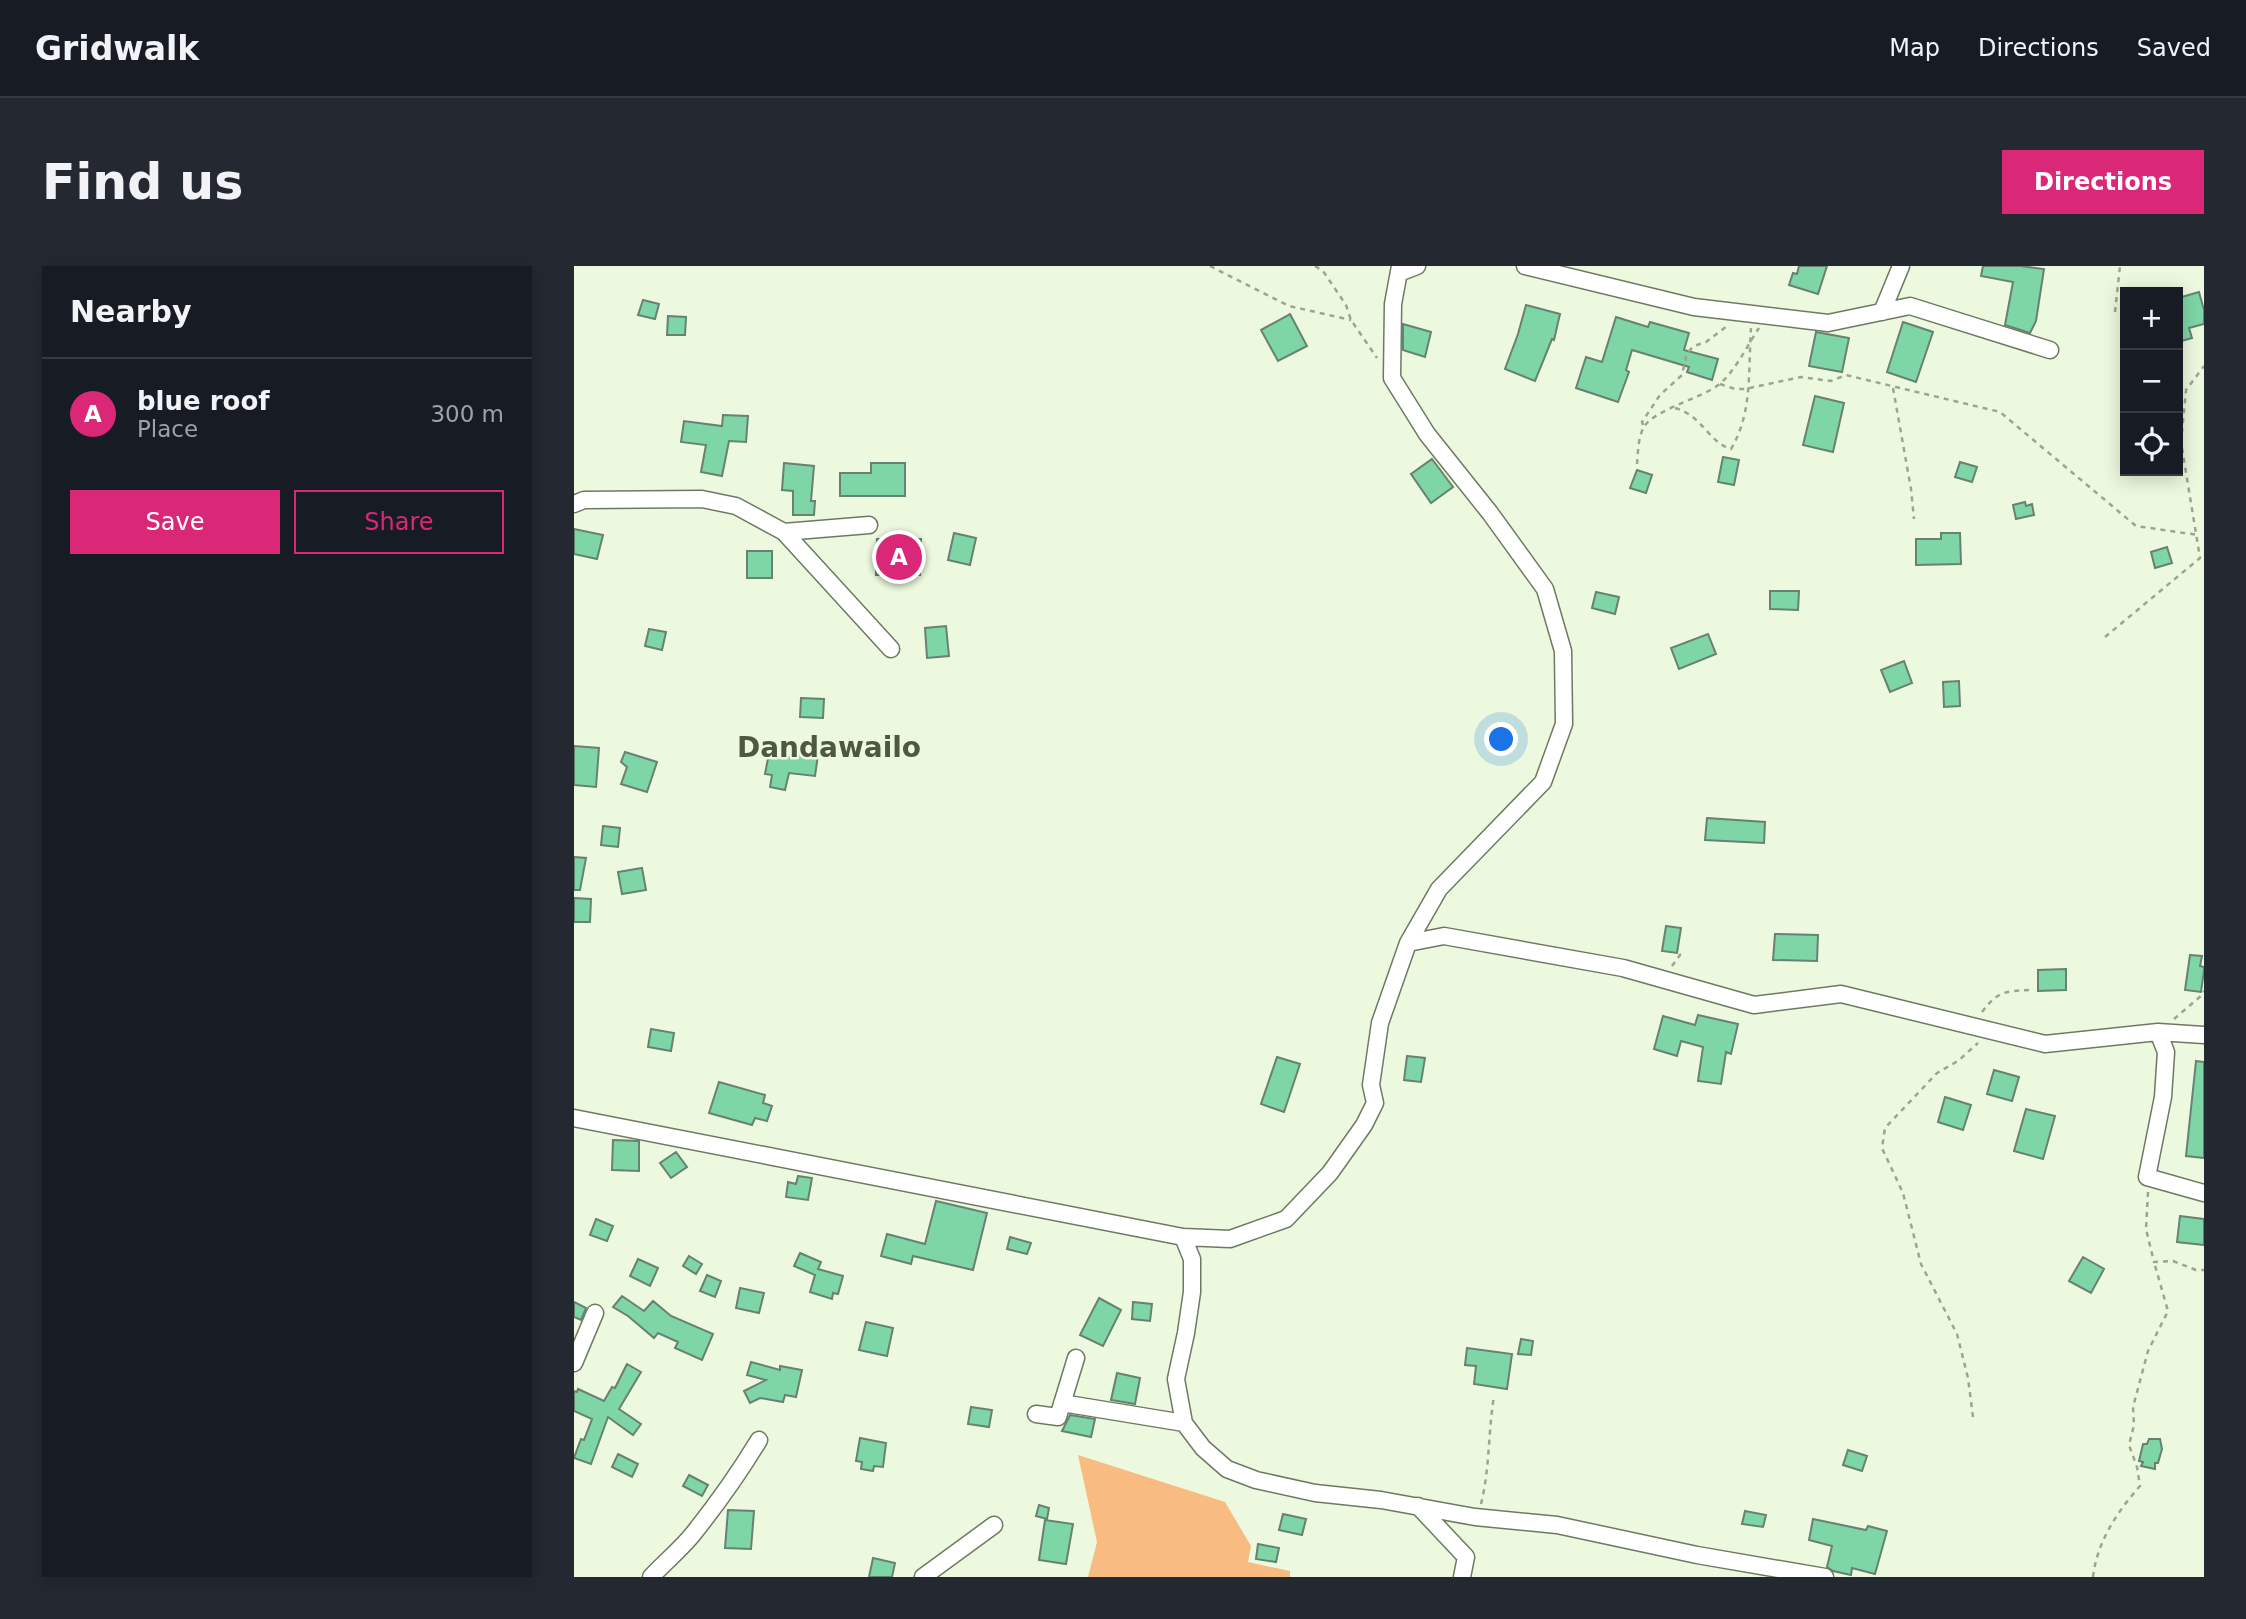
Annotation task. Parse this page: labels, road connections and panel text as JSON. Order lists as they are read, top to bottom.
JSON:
{
  "districts": ["Dandawailo"],
  "page": {
    "header": "Gridwalk",
    "nav": ["Map", "Directions", "Saved"],
    "buttons": [
      "Directions",
      ["Save", "Share"]
    ],
    "title": "Find us",
    "heading": "Nearby",
    "map_buttons": ["+", "−"],
    "list": [
      {
        "mark": "A",
        "name": "blue roof",
        "note": "Place",
        "value": "300 m"
      }
    ],
    "pins": "A"
  }
}
